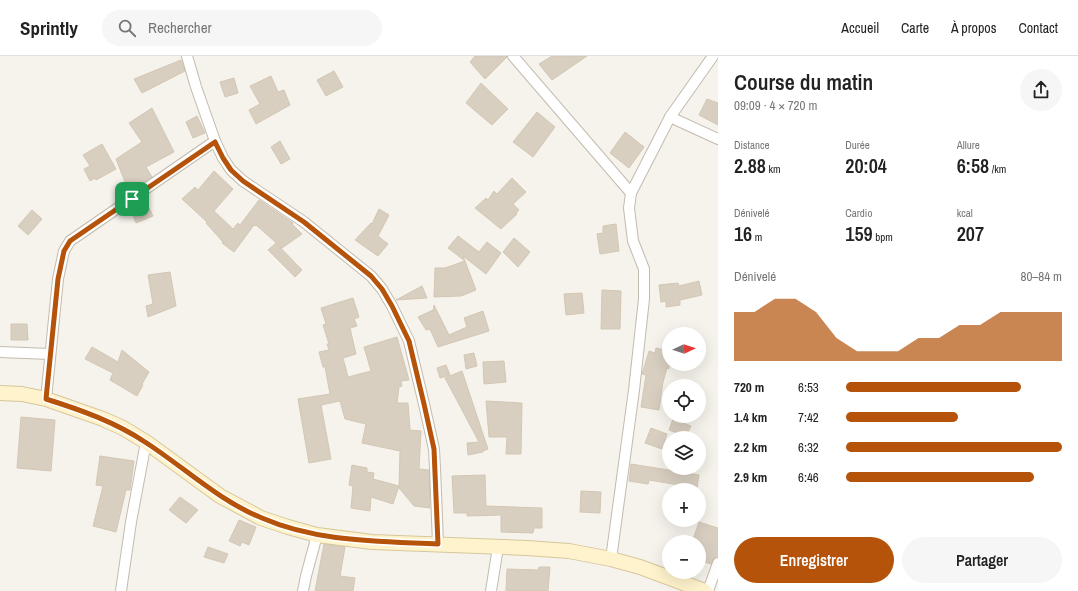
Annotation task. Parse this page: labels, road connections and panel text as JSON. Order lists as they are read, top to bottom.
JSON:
{
  "north": "right",
  "page": {
    "header": "Sprintly",
    "search": "Rechercher",
    "nav": [
      "Accueil",
      "Carte",
      "À propos",
      "Contact"
    ],
    "heading": ["Course du matin", "09:09 · 4 × 720 m"],
    "stats": [
      ["Distance", "2.88 km"],
      ["Durée", "20:04"],
      ["Allure", "6:58 /km"],
      ["Dénivelé", "16 m"],
      ["Cardio", "159 bpm"],
      ["kcal", "207"]
    ],
    "chart": ["Dénivelé", "80–84 m"],
    "map_buttons": ["+", "−"],
    "list": [
      {
        "name": "720 m",
        "note": "6:53"
      },
      {
        "name": "1.4 km",
        "note": "7:42"
      },
      {
        "name": "2.2 km",
        "note": "6:32"
      },
      {
        "name": "2.9 km",
        "note": "6:46"
      }
    ],
    "buttons": ["Enregistrer", "Partager"]
  }
}
